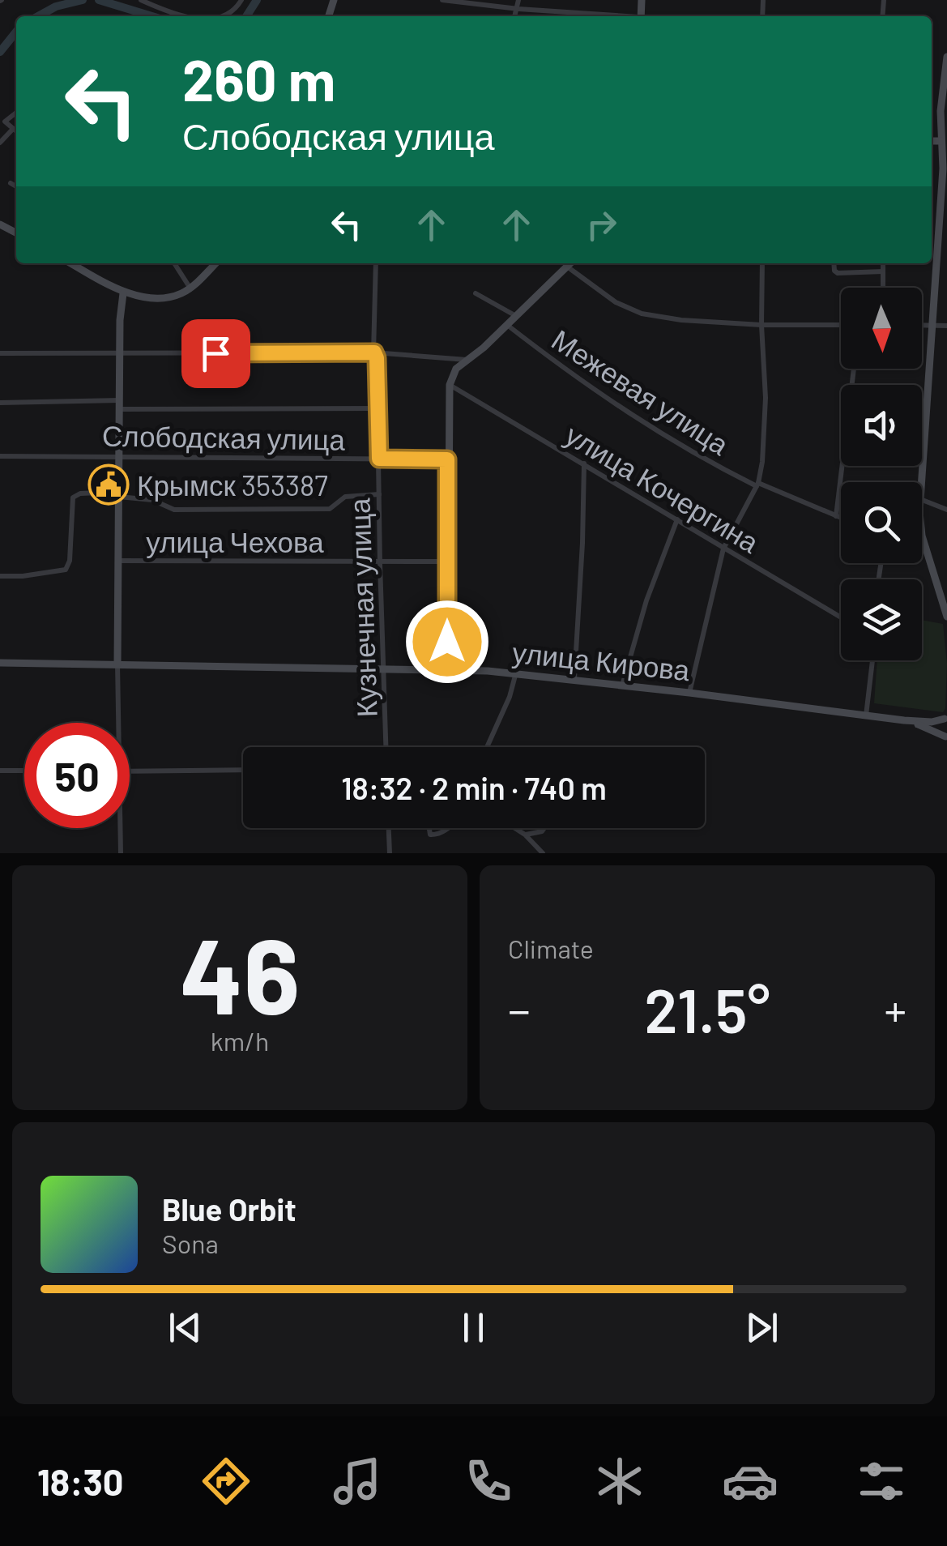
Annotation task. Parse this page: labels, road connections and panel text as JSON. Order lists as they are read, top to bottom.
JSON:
{
  "streets": {
    "main road": ["улица Кирова"],
    "street": [
      "Межевая улица",
      "Слободская улица",
      "улица Кочергина",
      "улица Чехова",
      "Кузнечная улица"
    ]
  },
  "crossings": [
    ["Слободская улица", "Кузнечная улица"],
    ["улица Чехова", "Кузнечная улица"],
    ["Кузнечная улица", "улица Кирова"]
  ],
  "places": {
    "public building": ["Крымск 353387"]
  },
  "north": "bottom",
  "page": {
    "turn": ["260 m", "Слободская улица"],
    "limit": "50",
    "trip": "18:32 · 2 min · 740 m",
    "tile": [
      ["46", "km/h"],
      "Climate"
    ],
    "heat": ["−", "21.5°", "+"],
    "song": ["Blue Orbit", "Sona"],
    "tabs": "18:30"
  }
}
